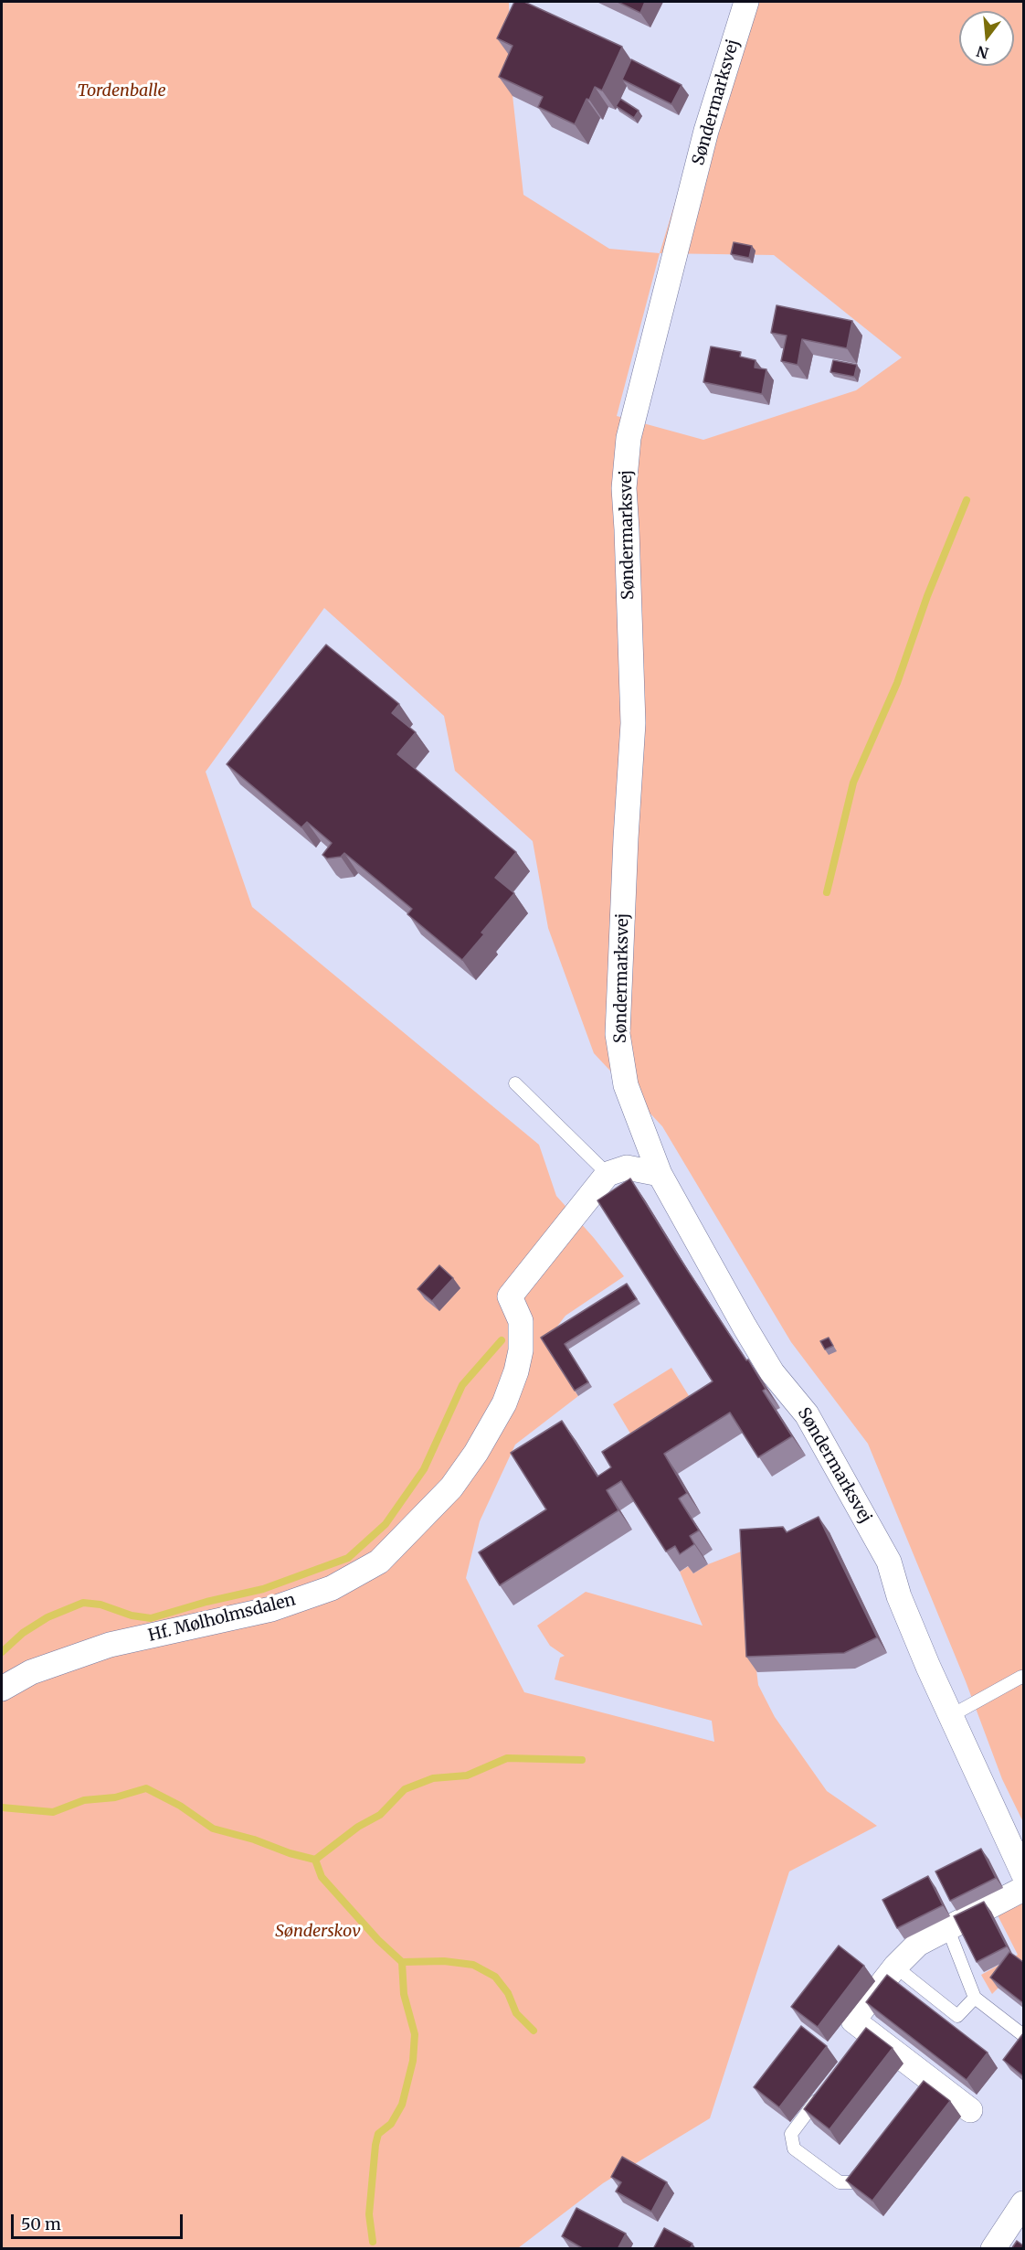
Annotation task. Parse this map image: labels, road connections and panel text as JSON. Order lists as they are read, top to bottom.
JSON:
{
  "streets": {
    "street": ["Søndermarksvej", "Hf. Mølholmsdalen"]
  },
  "parks": ["Tordenballe", "Sønderskov"],
  "scale_bar": "50 m",
  "north": "bottom"
}
